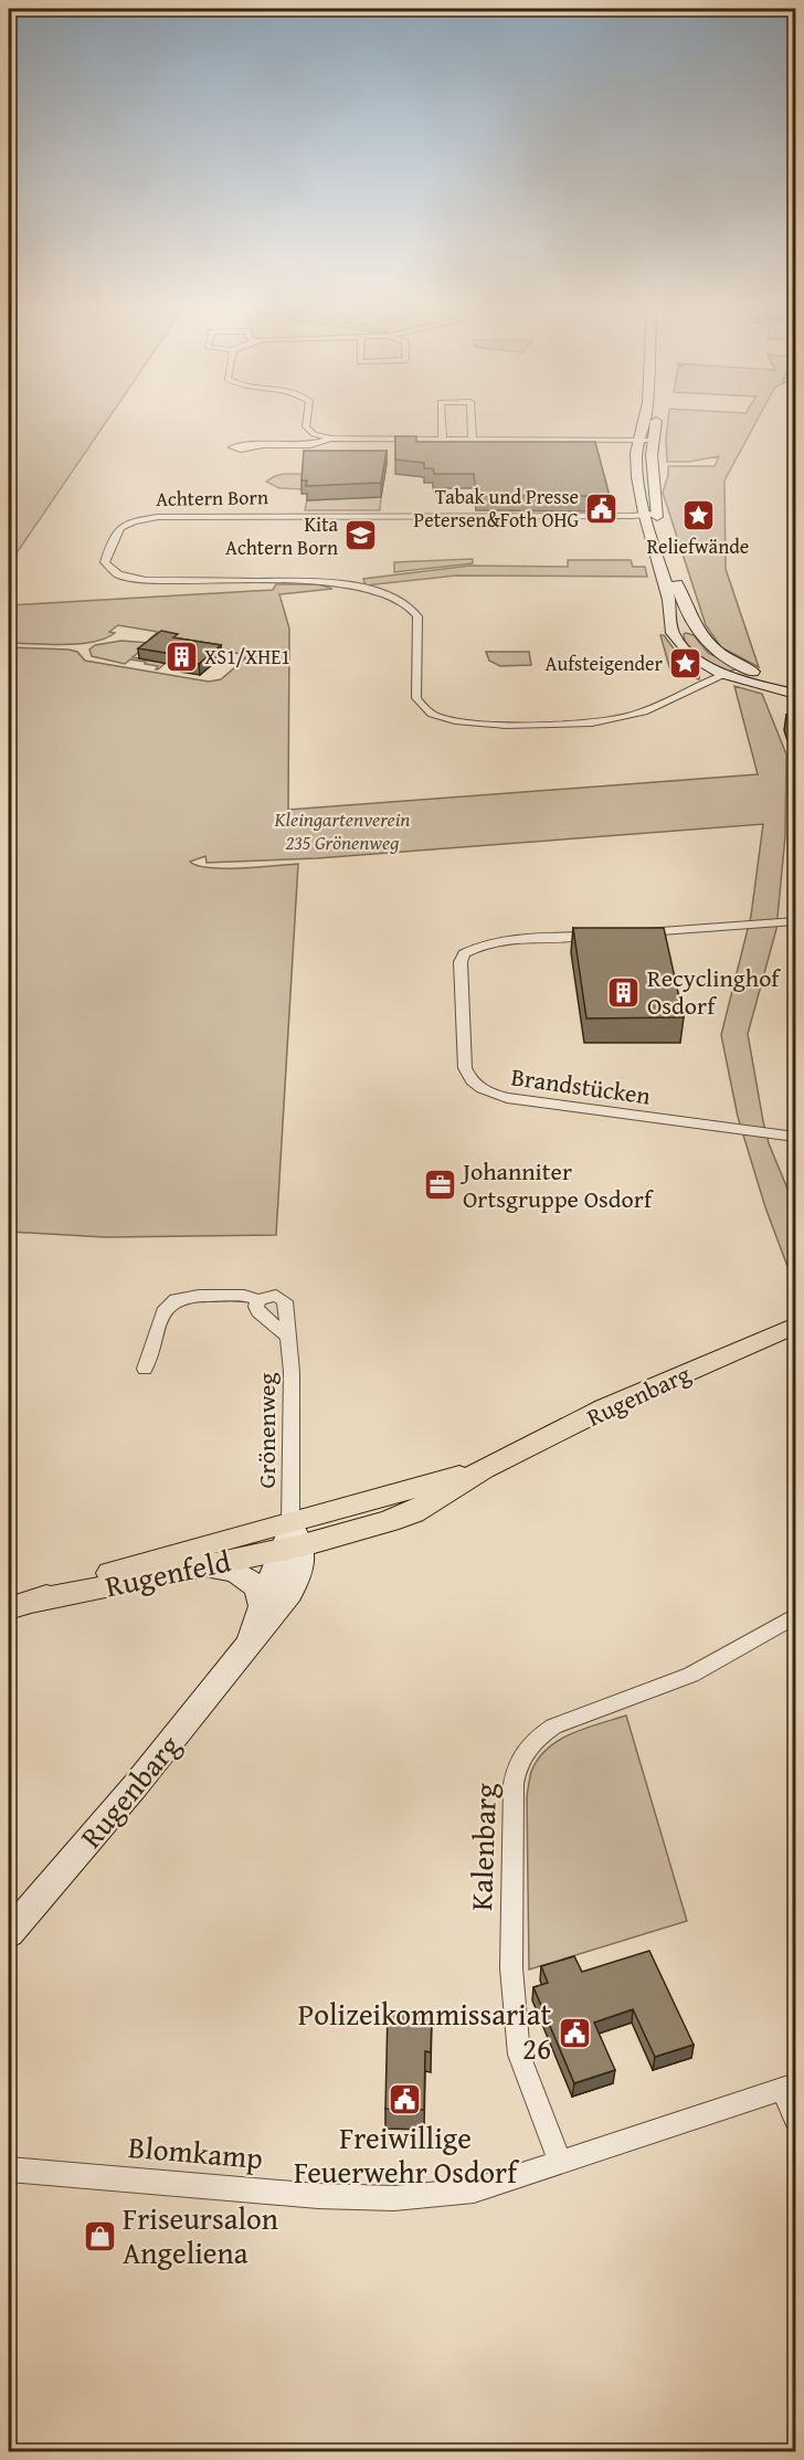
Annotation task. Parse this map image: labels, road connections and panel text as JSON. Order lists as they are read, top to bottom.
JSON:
{
  "streets": {
    "main road": ["Rugenbarg", "Rugenfeld"],
    "street": [
      "Achtern Born",
      "Brandstücken",
      "Grönenweg",
      "Kalenbarg",
      "Blomkamp"
    ]
  },
  "crossings": [
    ["Rugenbarg", "Grönenweg"],
    ["Rugenbarg", "Rugenfeld"],
    ["Grönenweg", "Rugenfeld"],
    ["Kalenbarg", "Blomkamp"]
  ],
  "parks": ["Kleingartenverein 235 Grönenweg"],
  "places": {
    "public building": ["Tabak und Presse Petersen&Foth OHG", "Polizeikommissariat 26", "Freiwillige Feuerwehr Osdorf"],
    "place": ["Reliefwände", "Aufsteigender"],
    "school or university": ["Kita Achtern Born"],
    "building": ["XS1/XHE1", "Recyclinghof Osdorf"],
    "office": ["Johanniter Ortsgruppe Osdorf"],
    "shop": ["Friseursalon Angeliena"]
  }
}
